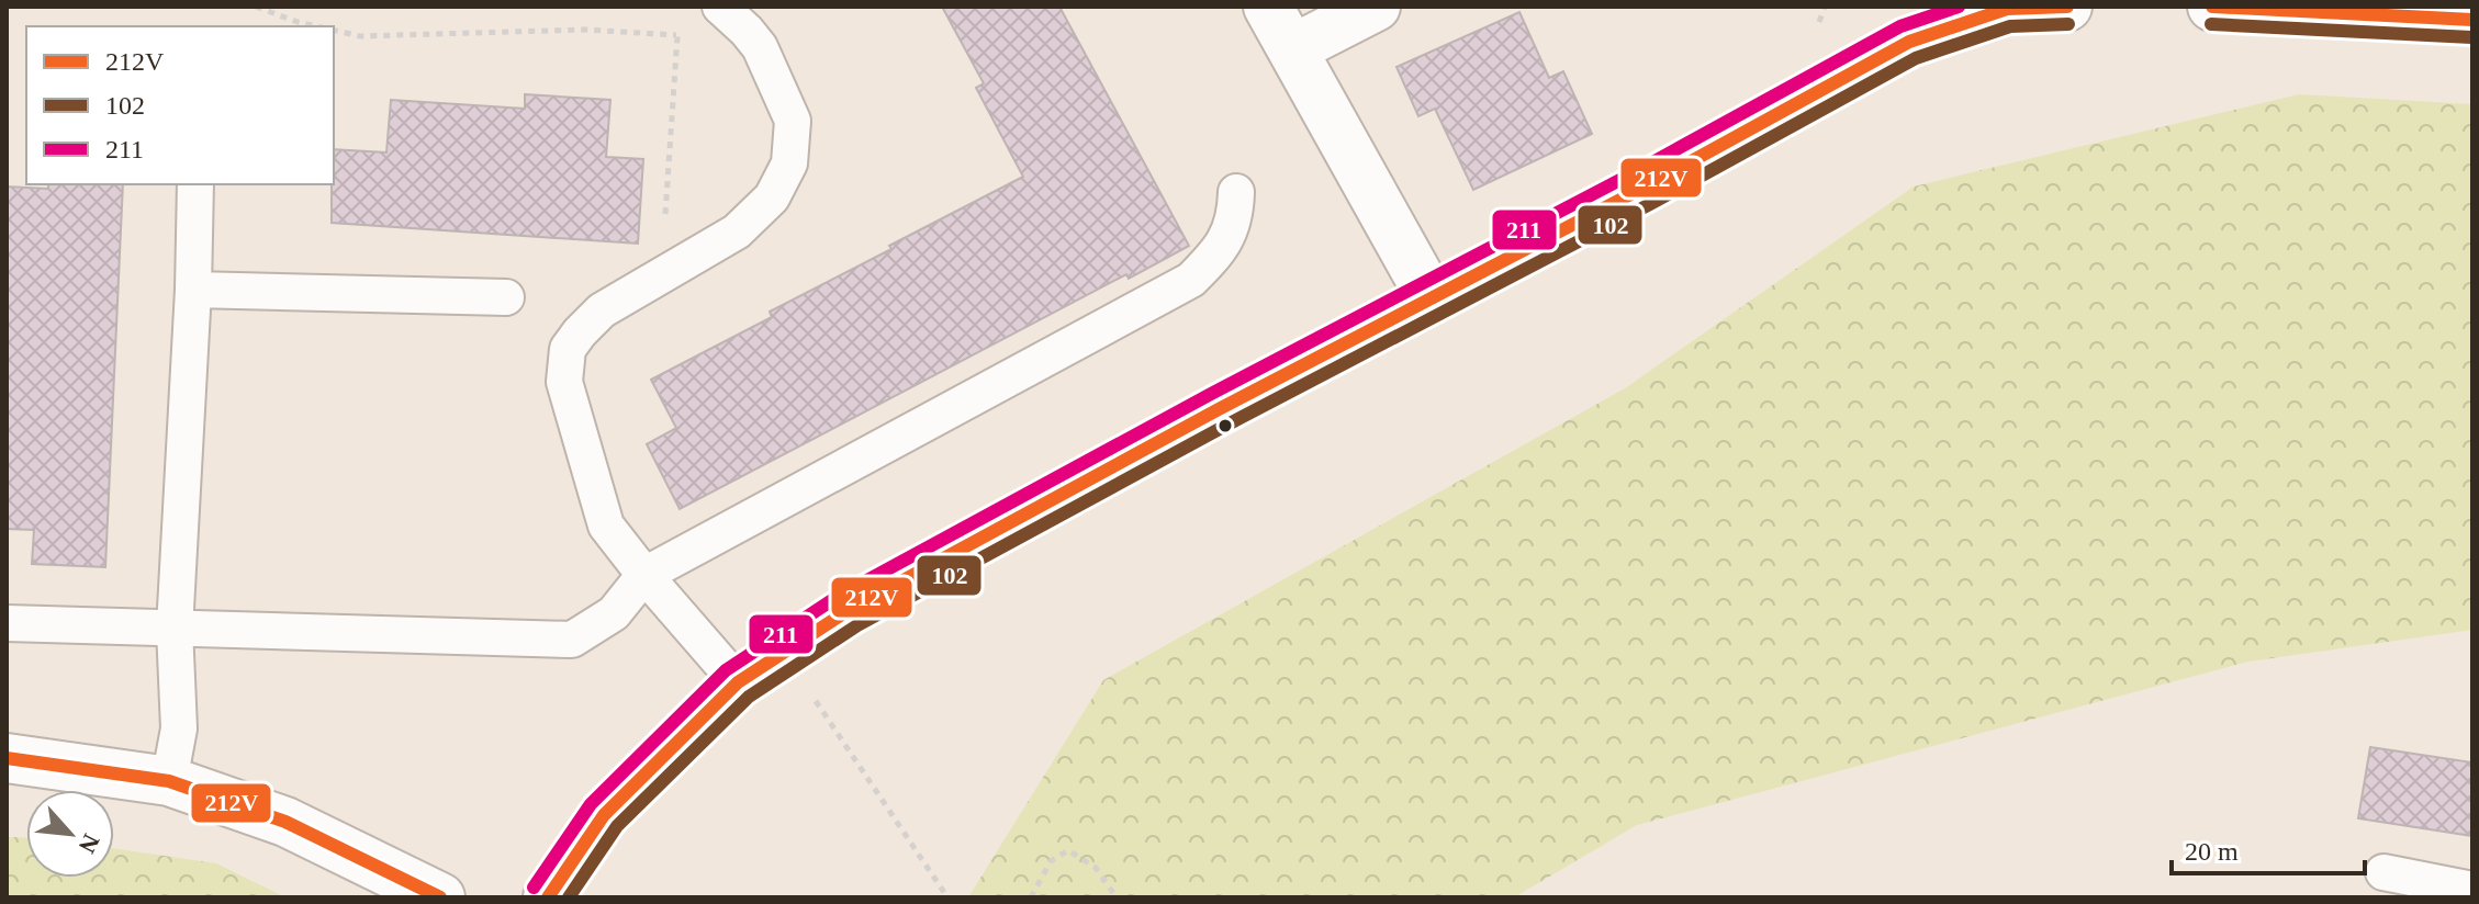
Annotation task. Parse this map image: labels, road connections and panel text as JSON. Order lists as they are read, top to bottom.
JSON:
{
  "lines": ["transit line 212V", "transit line 211", "transit line 102"],
  "legend": ["212V", "102", "211"],
  "scale_bar": "20 m",
  "north": "bottom right"
}
